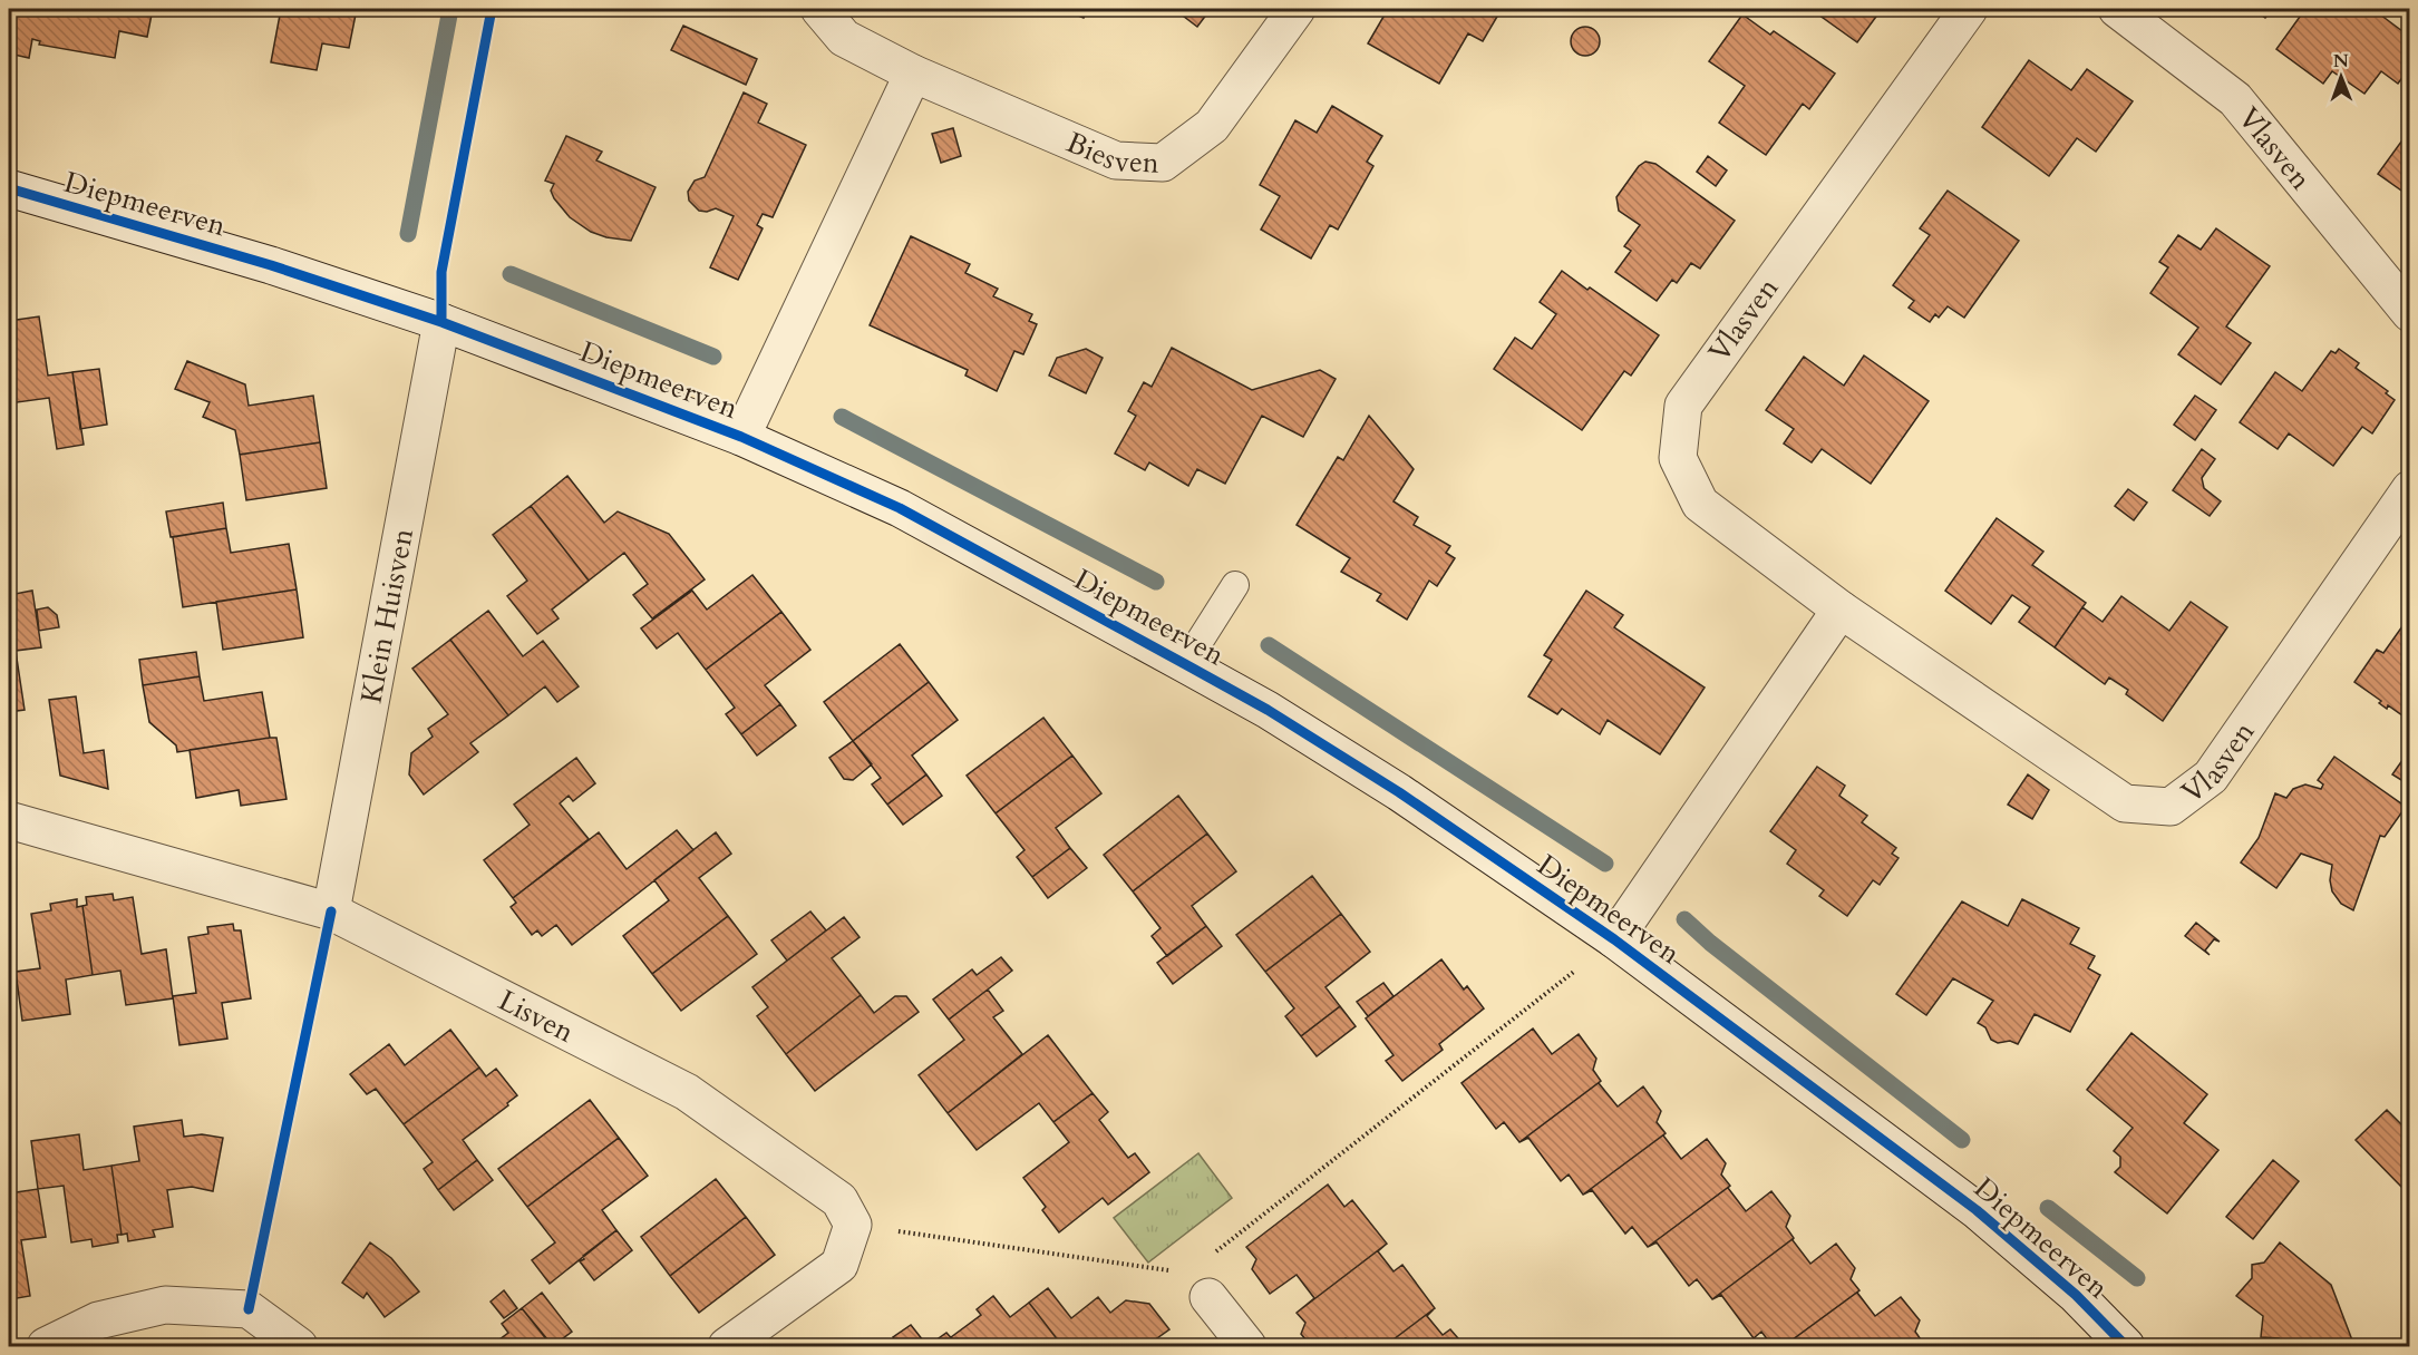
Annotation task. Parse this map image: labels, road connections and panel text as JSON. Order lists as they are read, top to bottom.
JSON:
{
  "streets": {
    "street": [
      "Biesven",
      "Vlasven",
      "Diepmeerven",
      "Klein Huisven",
      "Lisven"
    ]
  },
  "crossings": [
    ["Diepmeerven", "Klein Huisven"],
    ["Klein Huisven", "Lisven"]
  ],
  "north": "top"
}
